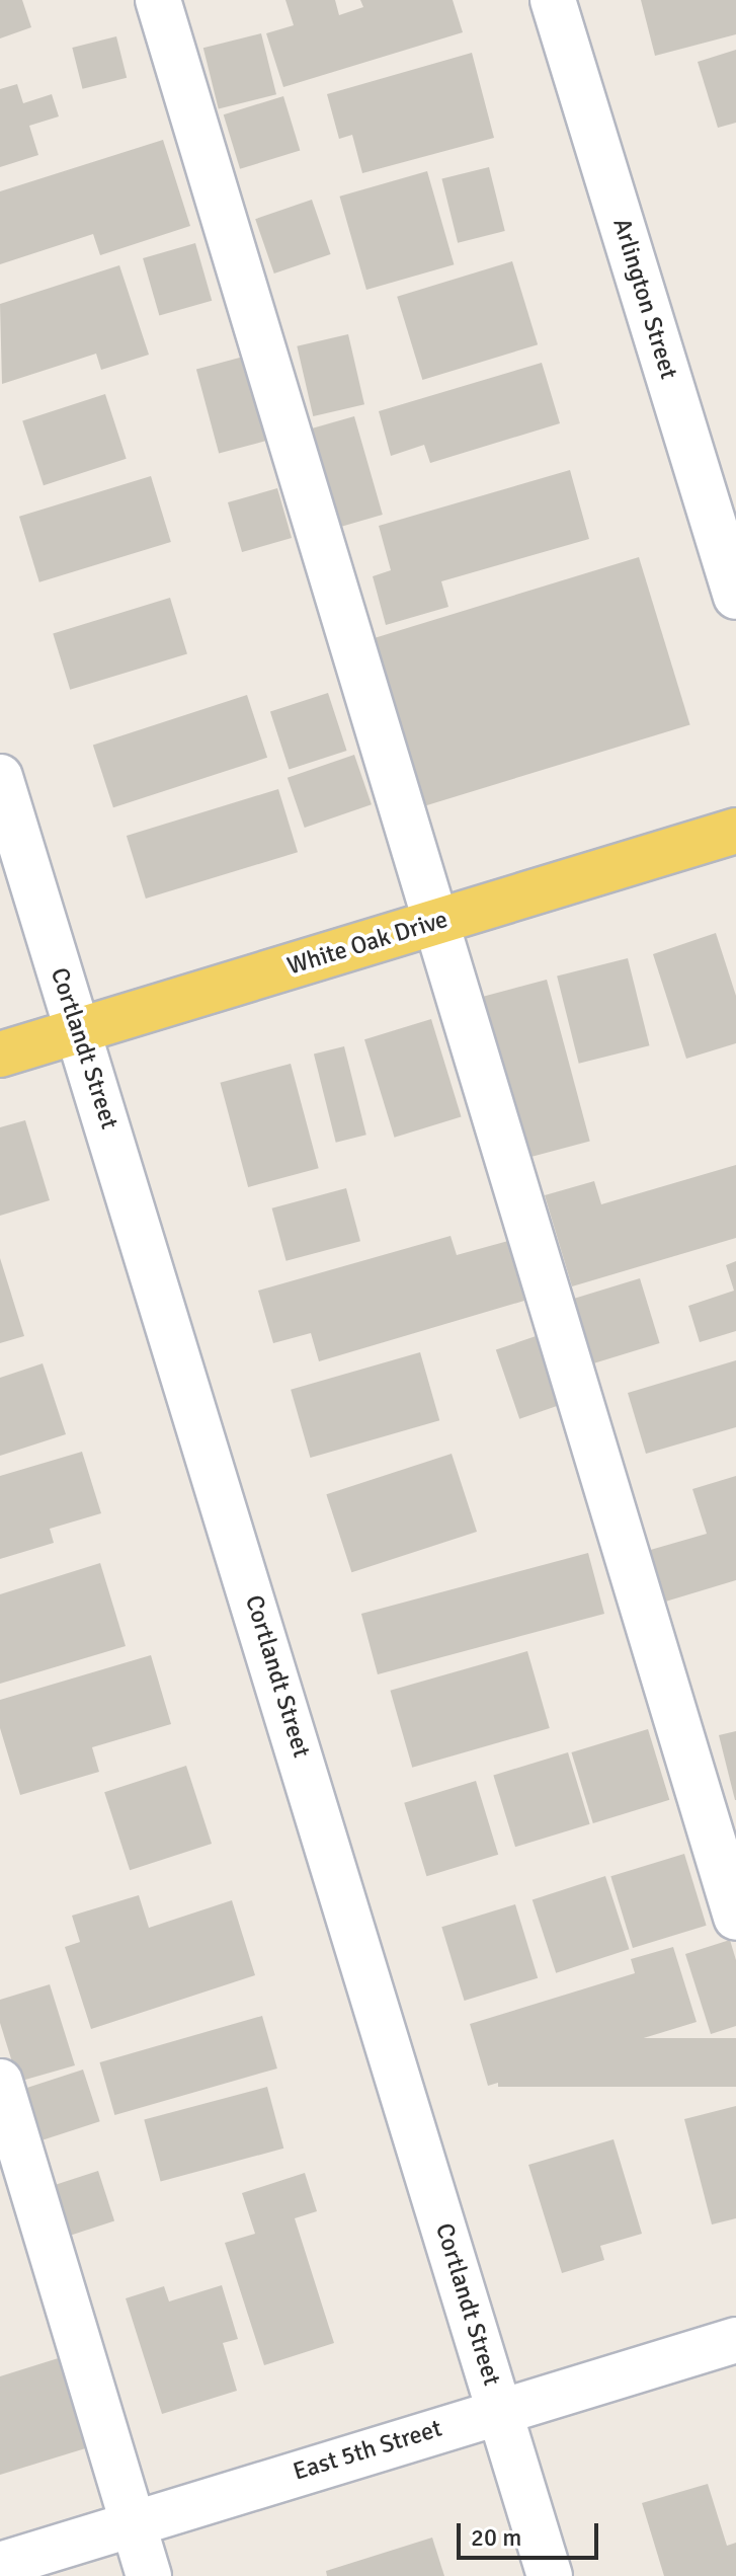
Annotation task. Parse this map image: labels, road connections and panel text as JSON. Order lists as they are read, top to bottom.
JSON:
{
  "streets": {
    "main road": ["White Oak Drive"],
    "street": ["Arlington Street", "Cortlandt Street", "East 5th Street"]
  },
  "crossings": [
    ["White Oak Drive", "Cortlandt Street"],
    ["Cortlandt Street", "East 5th Street"]
  ],
  "scale_bar": "20 m"
}
